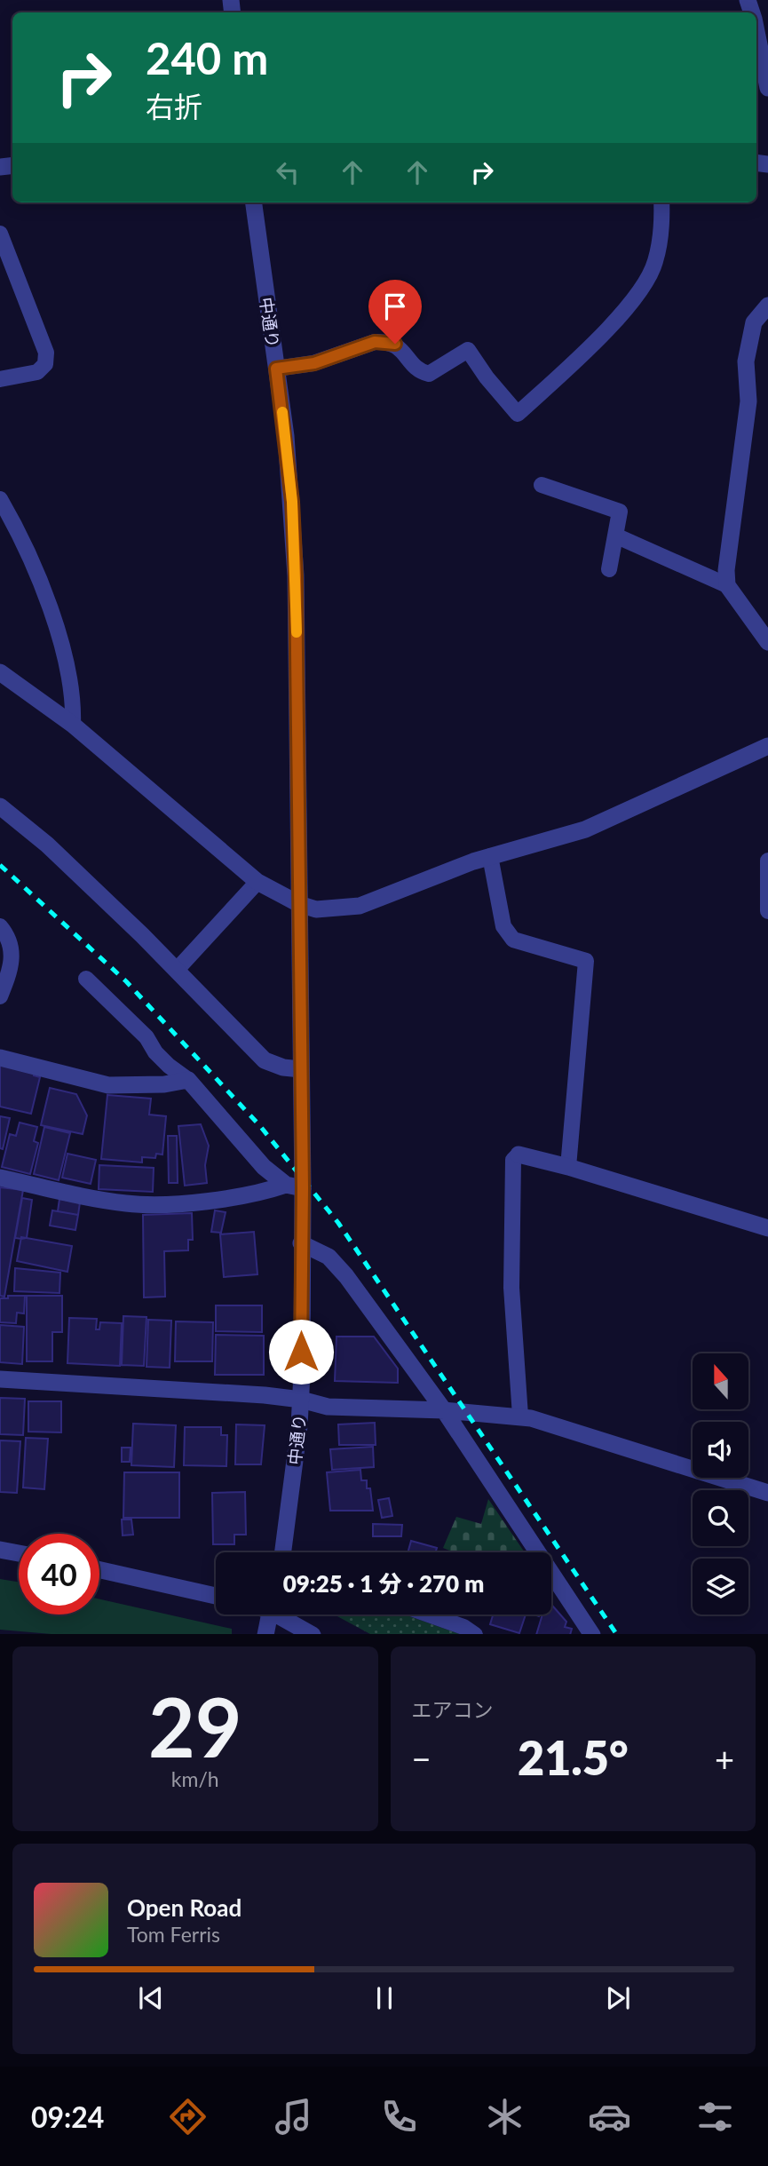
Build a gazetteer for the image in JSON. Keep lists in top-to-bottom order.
{
  "streets": {
    "street": ["中通り"]
  },
  "north": "top",
  "page": {
    "turn": ["240 m", "右折"],
    "limit": "40",
    "trip": "09:25 · 1 分 · 270 m",
    "tile": [
      ["29", "km/h"],
      "エアコン"
    ],
    "heat": ["−", "21.5°", "+"],
    "song": ["Open Road", "Tom Ferris"],
    "tabs": "09:24"
  }
}
